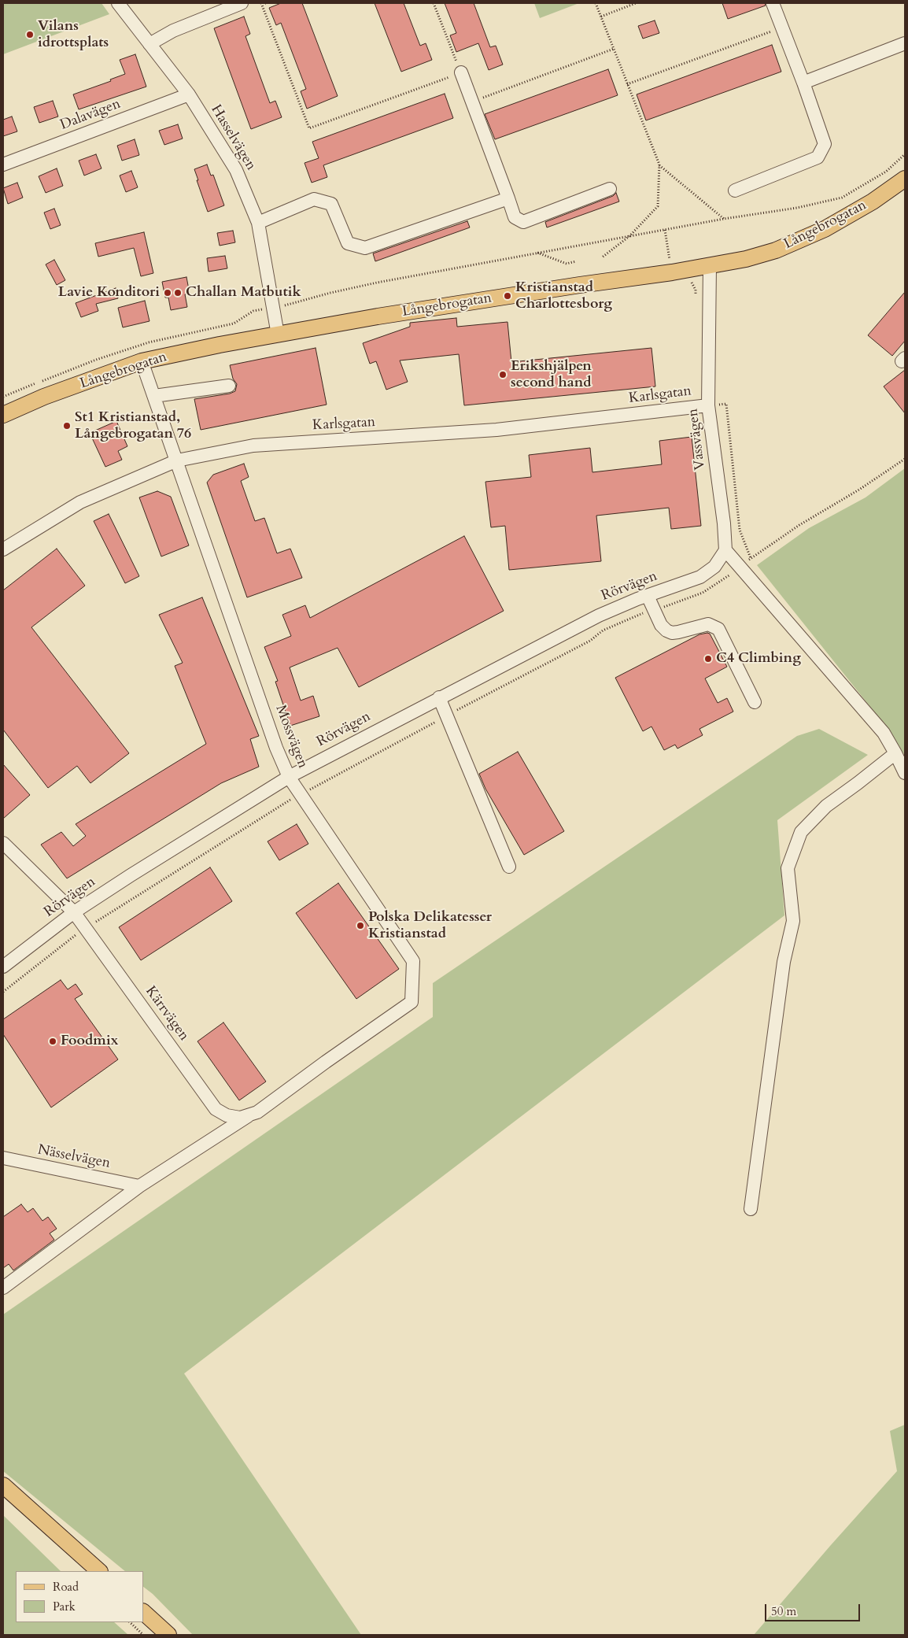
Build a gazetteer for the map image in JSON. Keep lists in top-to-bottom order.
{
  "streets": {
    "main road": ["Långebrogatan"],
    "street": [
      "Dalavägen",
      "Hasselvägen",
      "Karlsgatan",
      "Vassvägen",
      "Rörvägen",
      "Mossvägen",
      "Kärrvägen",
      "Nässelvägen"
    ]
  },
  "crossings": [
    ["Dalavägen", "Hasselvägen"],
    ["Hasselvägen", "Långebrogatan"],
    ["Långebrogatan", "Vassvägen"],
    ["Långebrogatan", "Mossvägen"],
    ["Karlsgatan", "Vassvägen"],
    ["Karlsgatan", "Mossvägen"],
    ["Vassvägen", "Rörvägen"],
    ["Rörvägen", "Mossvägen"],
    ["Rörvägen", "Kärrvägen"],
    ["Mossvägen", "Kärrvägen"]
  ],
  "places": [
    "Vilans idrottsplats",
    "Lavie Konditori",
    "Challan Matbutik",
    "Kristianstad Charlottesborg",
    "Erikshjälpen second hand",
    "St1 Kristianstad, Långebrogatan 76",
    "C4 Climbing",
    "Polska Delikatesser Kristianstad",
    "Foodmix"
  ],
  "legend": ["Road", "Park"],
  "scale_bar": "50 m"
}
